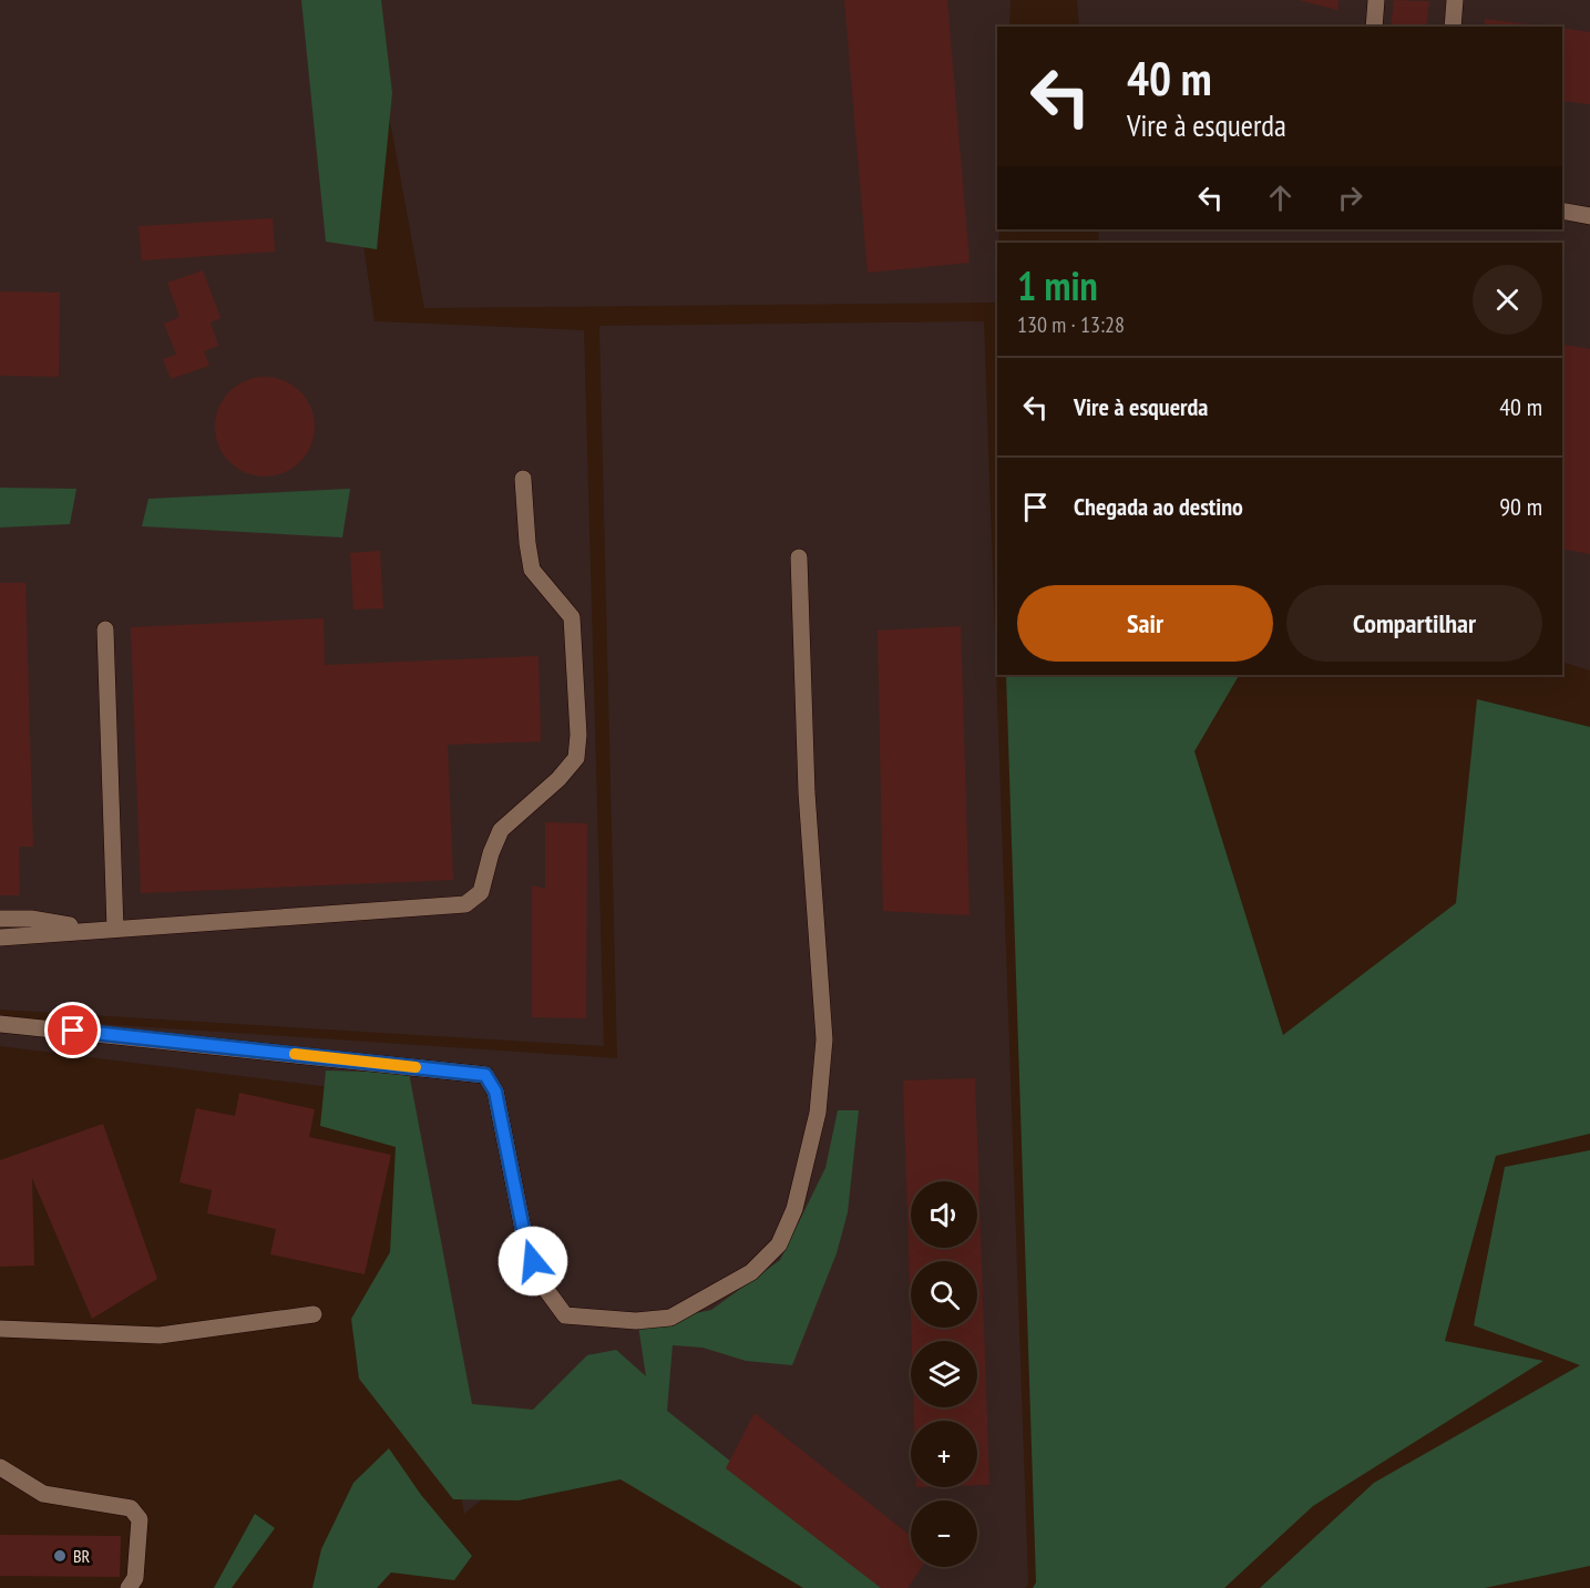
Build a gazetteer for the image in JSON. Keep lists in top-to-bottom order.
{
  "places": ["BR"],
  "page": {
    "turn": ["40 m", "Vire à esquerda"],
    "heading": ["1 min", "130 m · 13:28"],
    "list": [
      {
        "name": "Vire à esquerda",
        "value": "40 m"
      },
      {
        "name": "Chegada ao destino",
        "value": "90 m"
      }
    ],
    "buttons": ["Sair", "Compartilhar"],
    "map_buttons": ["+", "−"]
  }
}
